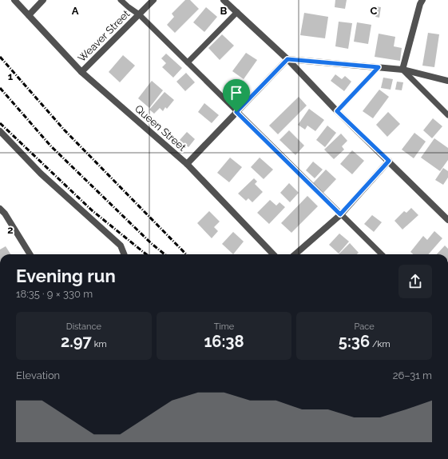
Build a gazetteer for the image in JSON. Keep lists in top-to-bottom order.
{
  "streets": {
    "street": ["Weaver Street", "Queen Street"]
  },
  "crossings": [
    ["Weaver Street", "Queen Street"]
  ],
  "page": {
    "heading": ["Evening run", "18:35 · 9 × 330 m"],
    "stats": [
      ["Distance", "2.97 km"],
      ["Time", "16:38"],
      ["Pace", "5:36 /km"]
    ],
    "chart": ["Elevation", "26–31 m"]
  },
  "grid": {
    "columns": ["A", "B", "C"],
    "rows": ["1", "2"]
  }
}
